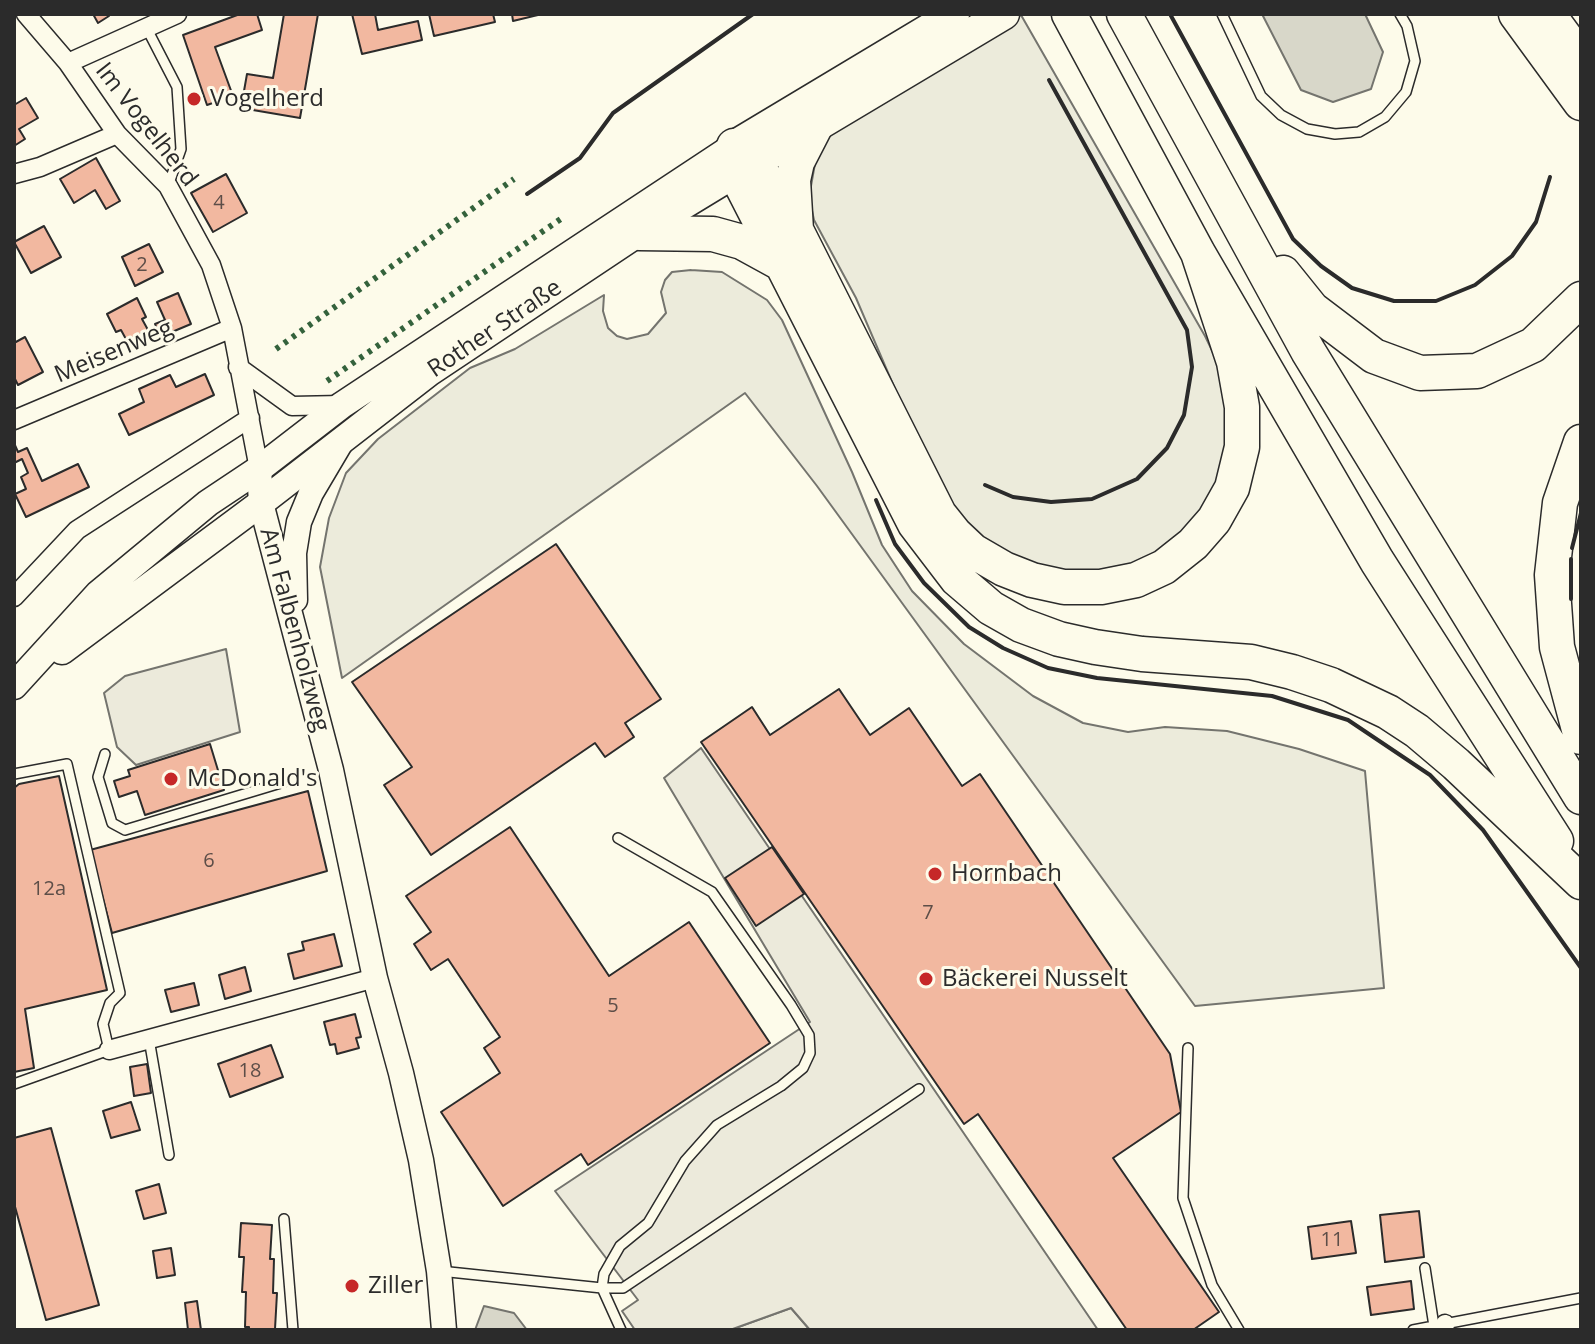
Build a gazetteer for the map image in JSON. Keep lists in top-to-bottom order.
{
  "streets": {
    "main road": ["Rother Straße"],
    "street": ["Im Vogelherd", "Meisenweg", "Am Falbenholzweg"]
  },
  "crossings": [
    ["Im Vogelherd", "Rother Straße"],
    ["Im Vogelherd", "Meisenweg"],
    ["Im Vogelherd", "Am Falbenholzweg"],
    ["Rother Straße", "Am Falbenholzweg"]
  ],
  "places": [
    "Vogelherd",
    "McDonald's",
    "Hornbach",
    "Bäckerei Nusselt",
    "Ziller"
  ],
  "house_numbers": [
    "4",
    "2",
    "6",
    "12a",
    "7",
    "5",
    "18",
    "11"
  ]
}
